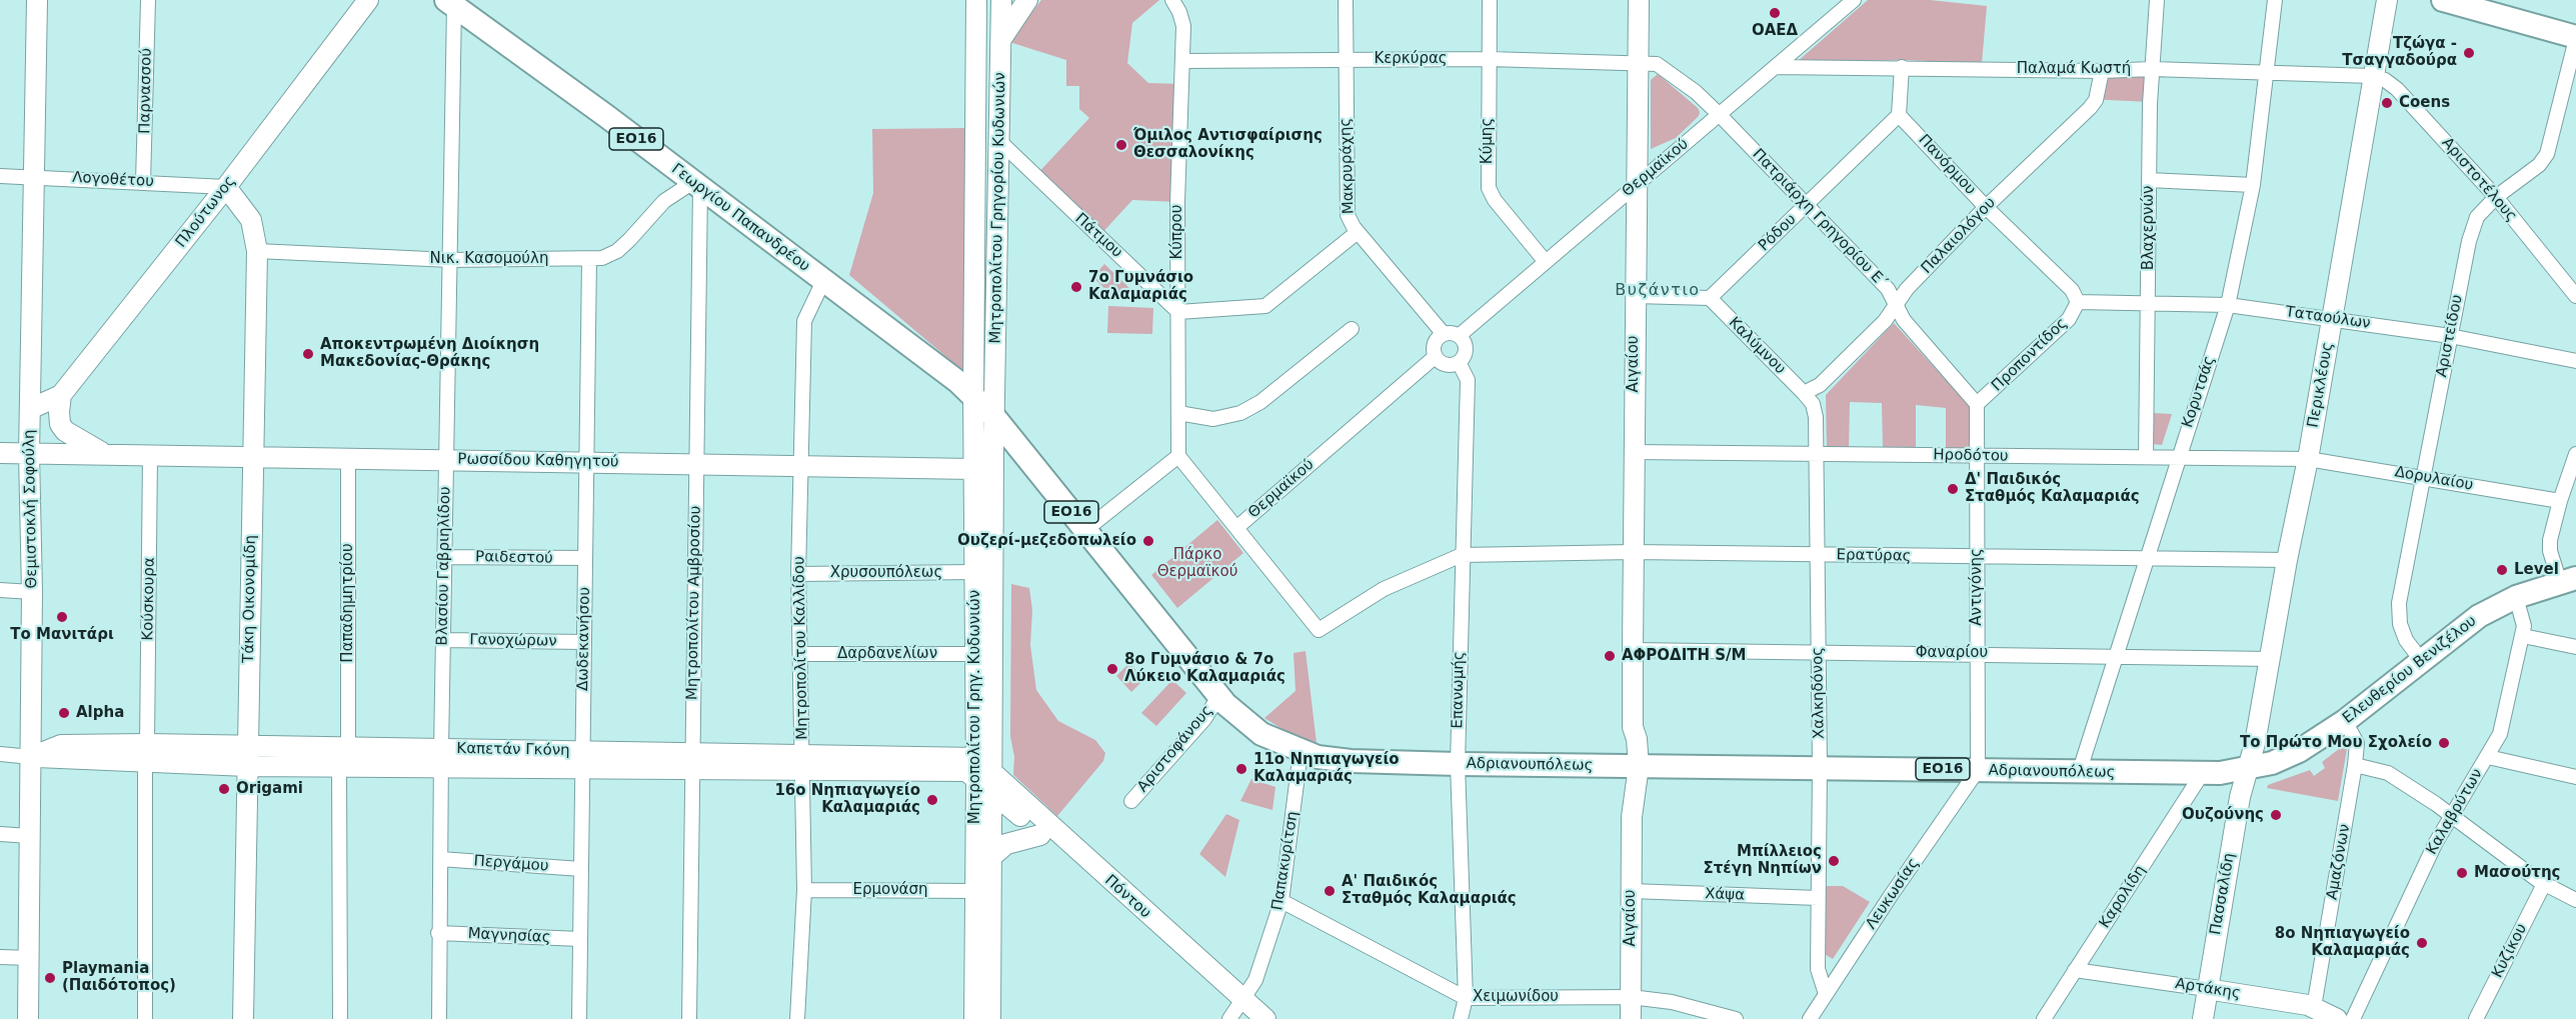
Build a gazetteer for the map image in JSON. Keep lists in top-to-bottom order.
{
  "streets": {
    "main road": [
      "ΕΟ16",
      "Μητροπολίτου Γρηγορίου Κυδωνιών",
      "Πλούτωνος",
      "Γεωργίου Παπανδρέου",
      "Αιγαίου",
      "Περικλέους",
      "Ρωσσίδου Καθηγητού",
      "Θεμιστοκλή Σοφούλη",
      "Τάκη Οικονομίδη",
      "Ελευθερίου Βενιζέλου",
      "Μητροπολίτου Γρηγ. Κυδωνιών",
      "Καπετάν Γκόνη",
      "Αδριανουπόλεως",
      "Πασσαλίδη",
      "Πόντου",
      "Αρτάκης"
    ],
    "street": [
      "Κερκύρας",
      "Παλαμά Κωστή",
      "Παρνασσού",
      "Κύμης",
      "Πανόρμου",
      "Μακρυράχης",
      "Θερμαϊκού",
      "Λογοθέτου",
      "Αριστοτέλους",
      "Πατριάρχη Γρηγορίου Ε΄",
      "Βλαχερνών",
      "Κύπρου",
      "Ρόδου",
      "Πάτμου",
      "Παλαιολόγου",
      "Νικ. Κασομούλη",
      "Ταταούλων",
      "Αριστείδου",
      "Καλύμνου",
      "Προποντίδος",
      "Κορυτσάς",
      "Ηροδότου",
      "Δορυλαίου",
      "Ερατύρας",
      "Ραιδεστού",
      "Βλασίου Γαβριηλίδου",
      "Χρυσουπόλεως",
      "Αντιγόνης",
      "Κούσκουρα",
      "Παπαδημητρίου",
      "Μητροπολίτου Αμβροσίου",
      "Δωδεκανήσου",
      "Γανοχώρων",
      "Μητροπολίτου Καλλίδου",
      "Φαναρίου",
      "Δαρδανελίων",
      "Επανωμής",
      "Χαλκηδόνος",
      "Αριστοφάνους",
      "Καλαβρύτων",
      "Παπακυρίτση",
      "Αμαζόνων",
      "Περγάμου",
      "Ερμονάση",
      "Λευκωσίας",
      "Χάψα",
      "Καρολίδη",
      "Μαγνησίας",
      "Κυζίκου",
      "Χειμωνίδου"
    ]
  },
  "crossings": [
    ["Κερκύρας", "Κύμης"],
    ["Κερκύρας", "Μακρυράχης"],
    ["Κερκύρας", "Πατριάρχη Γρηγορίου Ε΄"],
    ["Κερκύρας", "Κύπρου"],
    ["Κερκύρας", "Αιγαίου"],
    ["Παλαμά Κωστή", "Θερμαϊκού"],
    ["Παλαμά Κωστή", "Αριστοτέλους"],
    ["Παλαμά Κωστή", "Βλαχερνών"],
    ["Παλαμά Κωστή", "Παλαιολόγου"],
    ["Παλαμά Κωστή", "Περικλέους"],
    ["Παλαμά Κωστή", "Κορυτσάς"],
    ["Παρνασσού", "Λογοθέτου"],
    ["Κύμης", "Θερμαϊκού"],
    ["Πανόρμου", "Ρόδου"],
    ["Πανόρμου", "Παλαιολόγου"],
    ["Πανόρμου", "Ταταούλων"],
    ["Πανόρμου", "Προποντίδος"],
    ["Μακρυράχης", "Θερμαϊκού"],
    ["Μακρυράχης", "Επανωμής"],
    ["Θερμαϊκού", "Πατριάρχη Γρηγορίου Ε΄"],
    ["Θερμαϊκού", "Αιγαίου"],
    ["Θερμαϊκού", "Επανωμής"],
    ["Λογοθέτου", "Πλούτωνος"],
    ["Λογοθέτου", "Θεμιστοκλή Σοφούλη"],
    ["Λογοθέτου", "Τάκη Οικονομίδη"],
    ["Αριστοτέλους", "Αριστείδου"],
    ["Αριστοτέλους", "Περικλέους"],
    ["Μητροπολίτου Γρηγορίου Κυδωνιών", "Γεωργίου Παπανδρέου"],
    ["Μητροπολίτου Γρηγορίου Κυδωνιών", "Πάτμου"],
    ["Μητροπολίτου Γρηγορίου Κυδωνιών", "Μητροπολίτου Γρηγ. Κυδωνιών"],
    ["Μητροπολίτου Γρηγορίου Κυδωνιών", "Αδριανουπόλεως"],
    ["Πλούτωνος", "Θεμιστοκλή Σοφούλη"],
    ["Πλούτωνος", "Τάκη Οικονομίδη"],
    ["Γεωργίου Παπανδρέου", "Νικ. Κασομούλη"],
    ["Γεωργίου Παπανδρέου", "Βλασίου Γαβριηλίδου"],
    ["Γεωργίου Παπανδρέου", "Μητροπολίτου Αμβροσίου"],
    ["Γεωργίου Παπανδρέου", "Μητροπολίτου Καλλίδου"],
    ["Γεωργίου Παπανδρέου", "Μητροπολίτου Γρηγ. Κυδωνιών"],
    ["Γεωργίου Παπανδρέου", "Αδριανουπόλεως"],
    ["Πατριάρχη Γρηγορίου Ε΄", "Ρόδου"],
    ["Πατριάρχη Γρηγορίου Ε΄", "Παλαιολόγου"],
    ["Πατριάρχη Γρηγορίου Ε΄", "Προποντίδος"],
    ["Πατριάρχη Γρηγορίου Ε΄", "Αιγαίου"],
    ["Πατριάρχη Γρηγορίου Ε΄", "Αντιγόνης"],
    ["Βλαχερνών", "Ταταούλων"],
    ["Βλαχερνών", "Ηροδότου"],
    ["Κύπρου", "Πάτμου"],
    ["Ρόδου", "Καλύμνου"],
    ["Παλαιολόγου", "Καλύμνου"],
    ["Παλαιολόγου", "Χαλκηδόνος"],
    ["Νικ. Κασομούλη", "Βλασίου Γαβριηλίδου"],
    ["Νικ. Κασομούλη", "Τάκη Οικονομίδη"],
    ["Νικ. Κασομούλη", "Μητροπολίτου Αμβροσίου"],
    ["Νικ. Κασομούλη", "Δωδεκανήσου"],
    ["Ταταούλων", "Αριστείδου"],
    ["Ταταούλων", "Προποντίδος"],
    ["Ταταούλων", "Περικλέους"],
    ["Ταταούλων", "Κορυτσάς"],
    ["Αριστείδου", "Δορυλαίου"],
    ["Αριστείδου", "Ελευθερίου Βενιζέλου"],
    ["Καλύμνου", "Χαλκηδόνος"],
    ["Προποντίδος", "Αντιγόνης"],
    ["Αιγαίου", "Ηροδότου"],
    ["Αιγαίου", "Ερατύρας"],
    ["Αιγαίου", "Φαναρίου"],
    ["Αιγαίου", "Αδριανουπόλεως"],
    ["Αιγαίου", "Χάψα"],
    ["Αιγαίου", "Χειμωνίδου"],
    ["Περικλέους", "Ηροδότου"],
    ["Περικλέους", "Δορυλαίου"],
    ["Περικλέους", "Ερατύρας"],
    ["Περικλέους", "Φαναρίου"],
    ["Περικλέους", "Ελευθερίου Βενιζέλου"],
    ["Περικλέους", "Αδριανουπόλεως"],
    ["Περικλέους", "Πασσαλίδη"],
    ["Κορυτσάς", "Ηροδότου"],
    ["Κορυτσάς", "Ερατύρας"],
    ["Κορυτσάς", "Φαναρίου"],
    ["Κορυτσάς", "Αδριανουπόλεως"],
    ["Ηροδότου", "Δορυλαίου"],
    ["Ηροδότου", "Αντιγόνης"],
    ["Ηροδότου", "Χαλκηδόνος"],
    ["Ρωσσίδου Καθηγητού", "Θεμιστοκλή Σοφούλη"],
    ["Ρωσσίδου Καθηγητού", "Βλασίου Γαβριηλίδου"],
    ["Ρωσσίδου Καθηγητού", "Κούσκουρα"],
    ["Ρωσσίδου Καθηγητού", "Τάκη Οικονομίδη"],
    ["Ρωσσίδου Καθηγητού", "Παπαδημητρίου"],
    ["Ρωσσίδου Καθηγητού", "Μητροπολίτου Αμβροσίου"],
    ["Ρωσσίδου Καθηγητού", "Δωδεκανήσου"],
    ["Ρωσσίδου Καθηγητού", "Μητροπολίτου Καλλίδου"],
    ["Ρωσσίδου Καθηγητού", "Μητροπολίτου Γρηγ. Κυδωνιών"],
    ["Θεμιστοκλή Σοφούλη", "Καπετάν Γκόνη"],
    ["Ερατύρας", "Αντιγόνης"],
    ["Ερατύρας", "Επανωμής"],
    ["Ερατύρας", "Χαλκηδόνος"],
    ["Ραιδεστού", "Βλασίου Γαβριηλίδου"],
    ["Ραιδεστού", "Δωδεκανήσου"],
    ["Βλασίου Γαβριηλίδου", "Γανοχώρων"],
    ["Βλασίου Γαβριηλίδου", "Καπετάν Γκόνη"],
    ["Βλασίου Γαβριηλίδου", "Περγάμου"],
    ["Βλασίου Γαβριηλίδου", "Μαγνησίας"],
    ["Χρυσουπόλεως", "Μητροπολίτου Καλλίδου"],
    ["Χρυσουπόλεως", "Μητροπολίτου Γρηγ. Κυδωνιών"],
    ["Αντιγόνης", "Φαναρίου"],
    ["Αντιγόνης", "Αδριανουπόλεως"],
    ["Αντιγόνης", "Λευκωσίας"],
    ["Κούσκουρα", "Καπετάν Γκόνη"],
    ["Τάκη Οικονομίδη", "Καπετάν Γκόνη"],
    ["Παπαδημητρίου", "Καπετάν Γκόνη"],
    ["Μητροπολίτου Αμβροσίου", "Καπετάν Γκόνη"],
    ["Δωδεκανήσου", "Γανοχώρων"],
    ["Δωδεκανήσου", "Καπετάν Γκόνη"],
    ["Δωδεκανήσου", "Περγάμου"],
    ["Δωδεκανήσου", "Μαγνησίας"],
    ["Μητροπολίτου Καλλίδου", "Δαρδανελίων"],
    ["Μητροπολίτου Καλλίδου", "Καπετάν Γκόνη"],
    ["Μητροπολίτου Καλλίδου", "Ερμονάση"],
    ["Φαναρίου", "Χαλκηδόνος"],
    ["Δαρδανελίων", "Μητροπολίτου Γρηγ. Κυδωνιών"],
    ["Ελευθερίου Βενιζέλου", "Αδριανουπόλεως"],
    ["Ελευθερίου Βενιζέλου", "Καλαβρύτων"],
    ["Ελευθερίου Βενιζέλου", "Αμαζόνων"],
    ["Ελευθερίου Βενιζέλου", "Πασσαλίδη"],
    ["Επανωμής", "Αδριανουπόλεως"],
    ["Επανωμής", "Χειμωνίδου"],
    ["Χαλκηδόνος", "Αδριανουπόλεως"],
    ["Χαλκηδόνος", "Λευκωσίας"],
    ["Χαλκηδόνος", "Χάψα"],
    ["Μητροπολίτου Γρηγ. Κυδωνιών", "Καπετάν Γκόνη"],
    ["Μητροπολίτου Γρηγ. Κυδωνιών", "Αδριανουπόλεως"],
    ["Μητροπολίτου Γρηγ. Κυδωνιών", "Ερμονάση"],
    ["Μητροπολίτου Γρηγ. Κυδωνιών", "Πόντου"],
    ["Αριστοφάνους", "Αδριανουπόλεως"],
    ["Καπετάν Γκόνη", "Πόντου"],
    ["Αδριανουπόλεως", "Παπακυρίτση"],
    ["Αδριανουπόλεως", "Λευκωσίας"],
    ["Αδριανουπόλεως", "Πασσαλίδη"],
    ["Αδριανουπόλεως", "Καρολίδη"],
    ["Παπακυρίτση", "Πόντου"],
    ["Παπακυρίτση", "Χειμωνίδου"],
    ["Αμαζόνων", "Αρτάκης"],
    ["Πασσαλίδη", "Αρτάκης"],
    ["Καρολίδη", "Αρτάκης"]
  ],
  "districts": ["Βυζάντιο"],
  "parks": ["Πάρκο Θερμαϊκού"],
  "places": [
    "ΟΑΕΔ",
    "Τζώγα - Τσαγγαδούρα",
    "Coens",
    "Όμιλος Αντισφαίρισης Θεσσαλονίκης",
    "7ο Γυμνάσιο Καλαμαριάς",
    "Αποκεντρωμένη Διοίκηση Μακεδονίας-Θράκης",
    "Δ' Παιδικός Σταθμός Καλαμαριάς",
    "Ουζερί-μεζεδοπωλείο",
    "Level",
    "Το Μανιτάρι",
    "ΑΦΡΟΔΙΤΗ S/M",
    "8ο Γυμνάσιο & 7ο Λύκειο Καλαμαριάς",
    "Alpha",
    "Το Πρώτο Μου Σχολείο",
    "11ο Νηπιαγωγείο Καλαμαριάς",
    "Origami",
    "16ο Νηπιαγωγείο Καλαμαριάς",
    "Ουζούνης",
    "Μπίλλειος Στέγη Νηπίων",
    "Μασούτης",
    "Α' Παιδικός Σταθμός Καλαμαριάς",
    "8ο Νηπιαγωγείο Καλαμαριάς",
    "Playmania (Παιδότοπος)"
  ]
}
